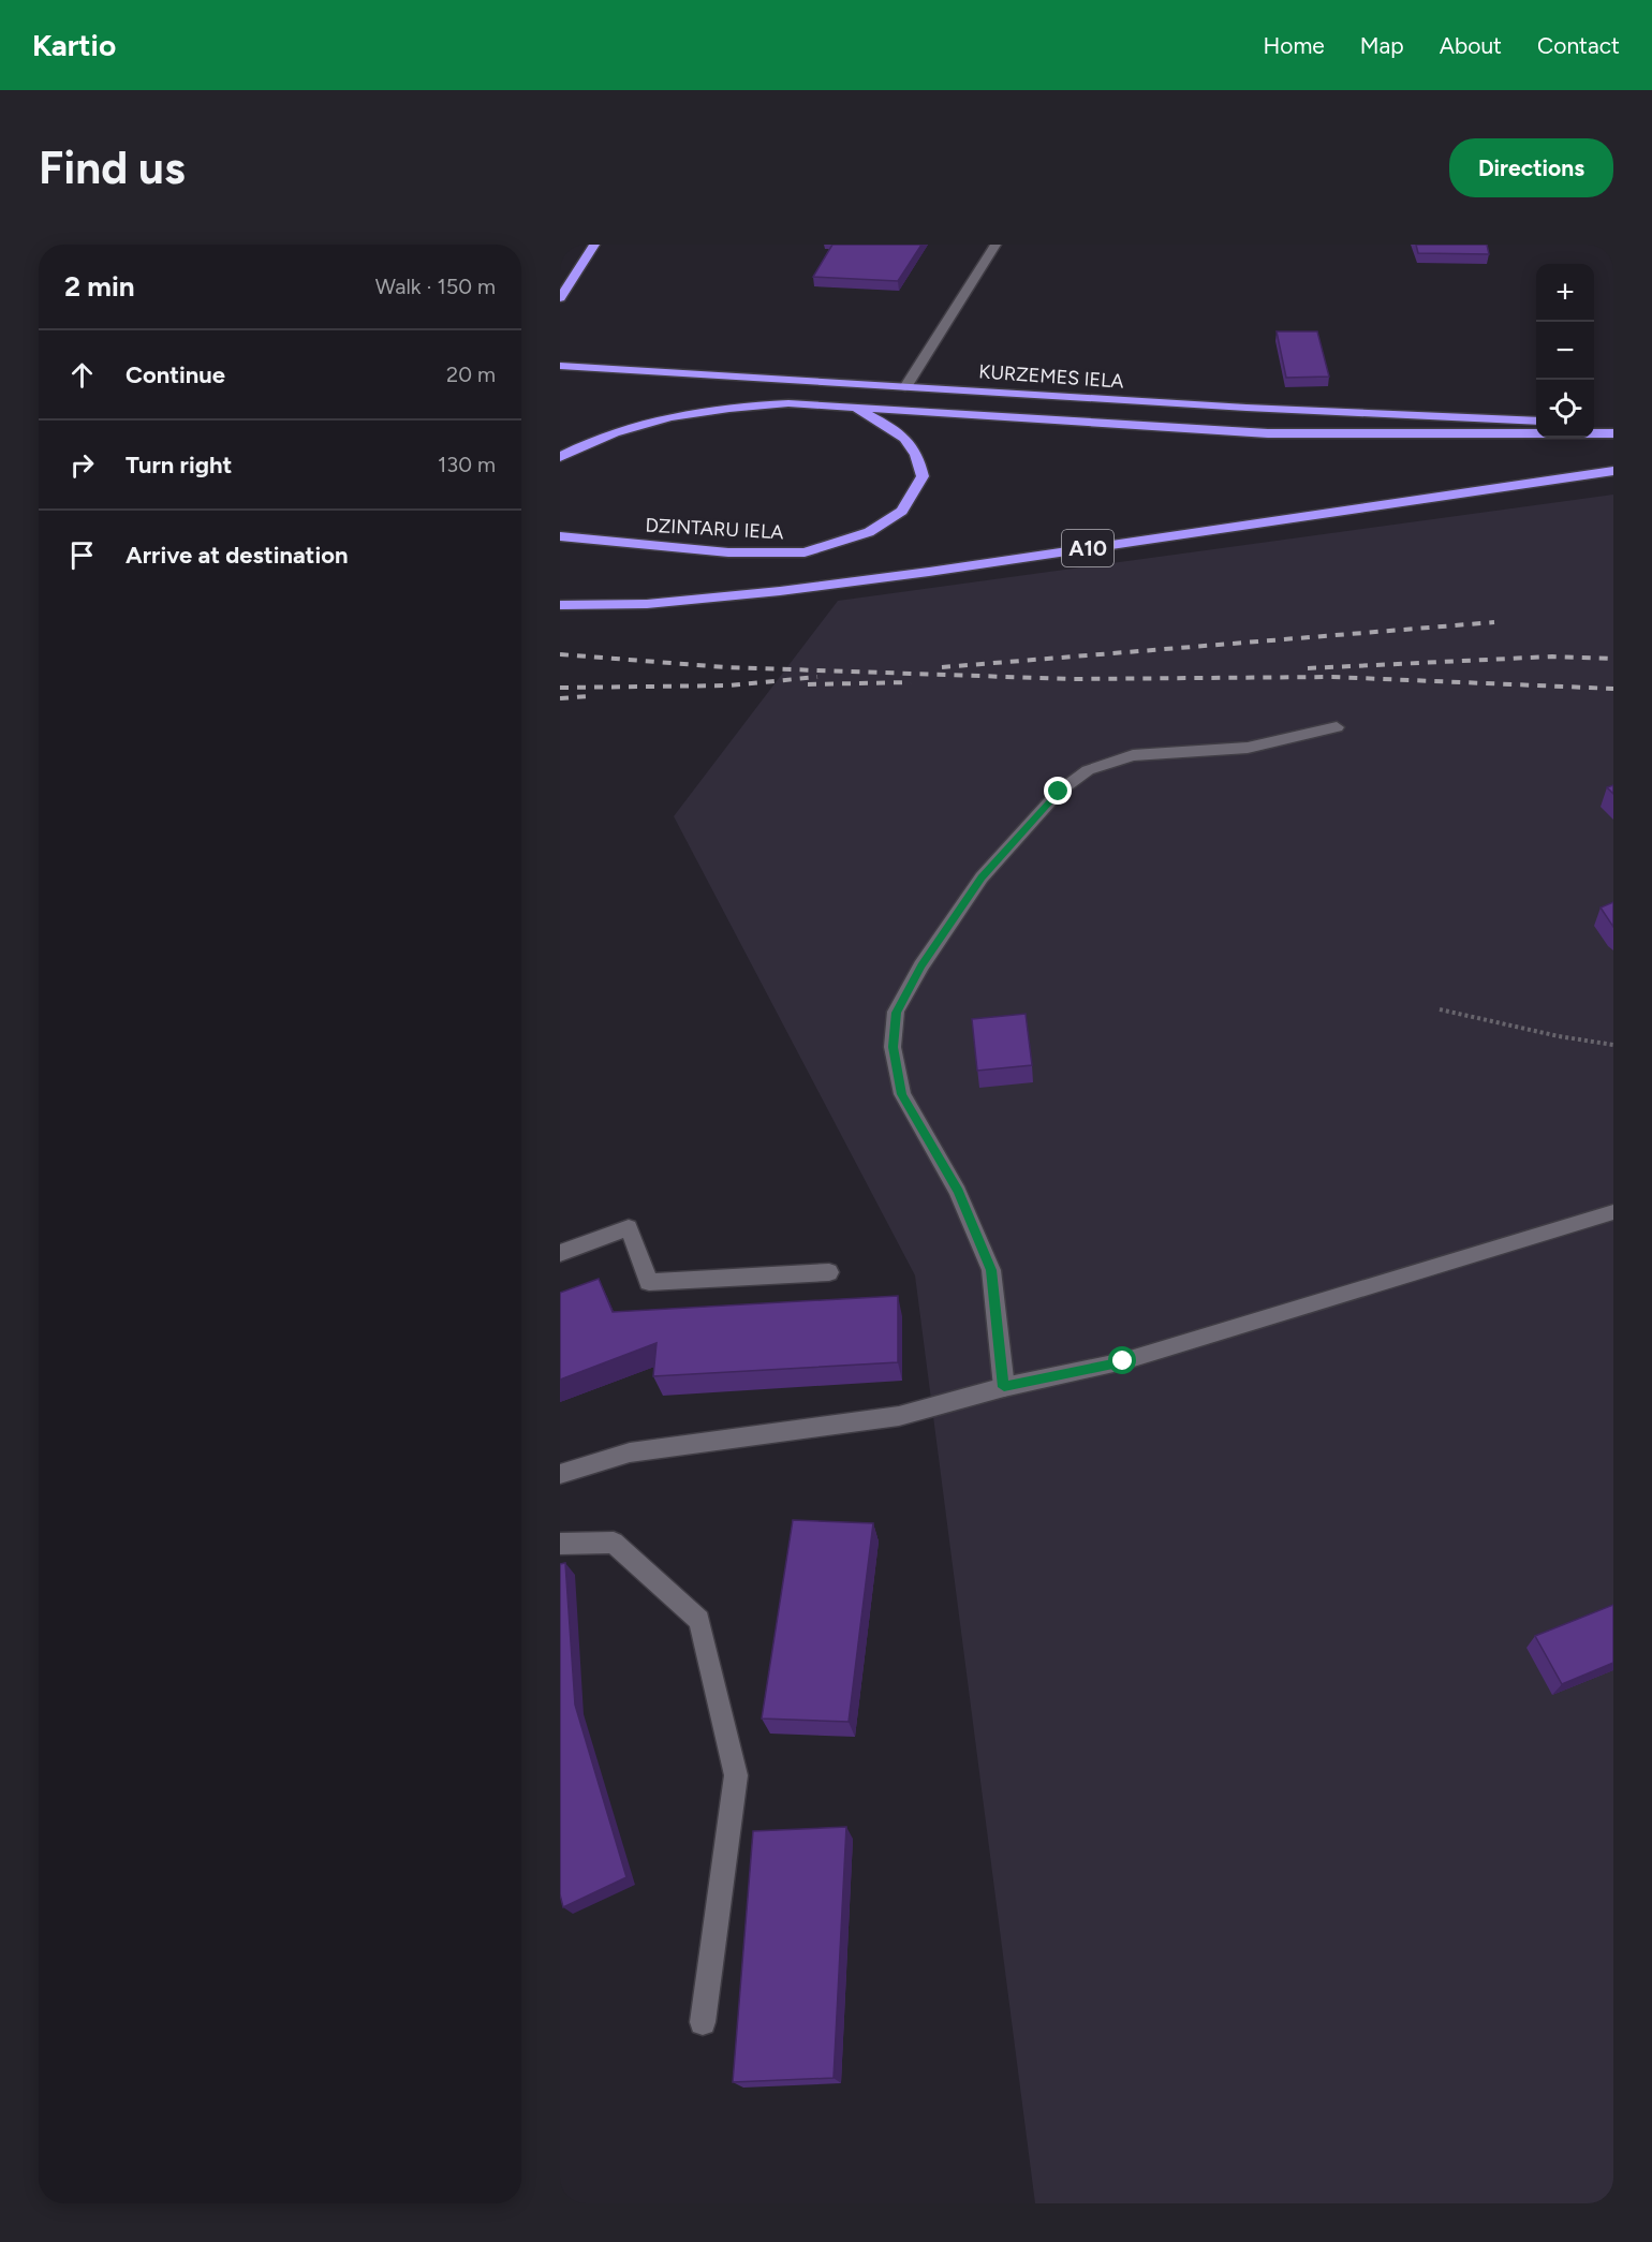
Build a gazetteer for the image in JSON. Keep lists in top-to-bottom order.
{
  "streets": {
    "highway": ["KURZEMES IELA", "DZINTARU IELA", "A10"]
  },
  "page": {
    "header": "Kartio",
    "nav": [
      "Home",
      "Map",
      "About",
      "Contact"
    ],
    "buttons": "Directions",
    "title": "Find us",
    "heading": ["2 min", "Walk · 150 m"],
    "map_buttons": ["+", "−"],
    "list": [
      ["Continue", "20 m"],
      ["Turn right", "130 m"],
      "Arrive at destination"
    ]
  }
}
